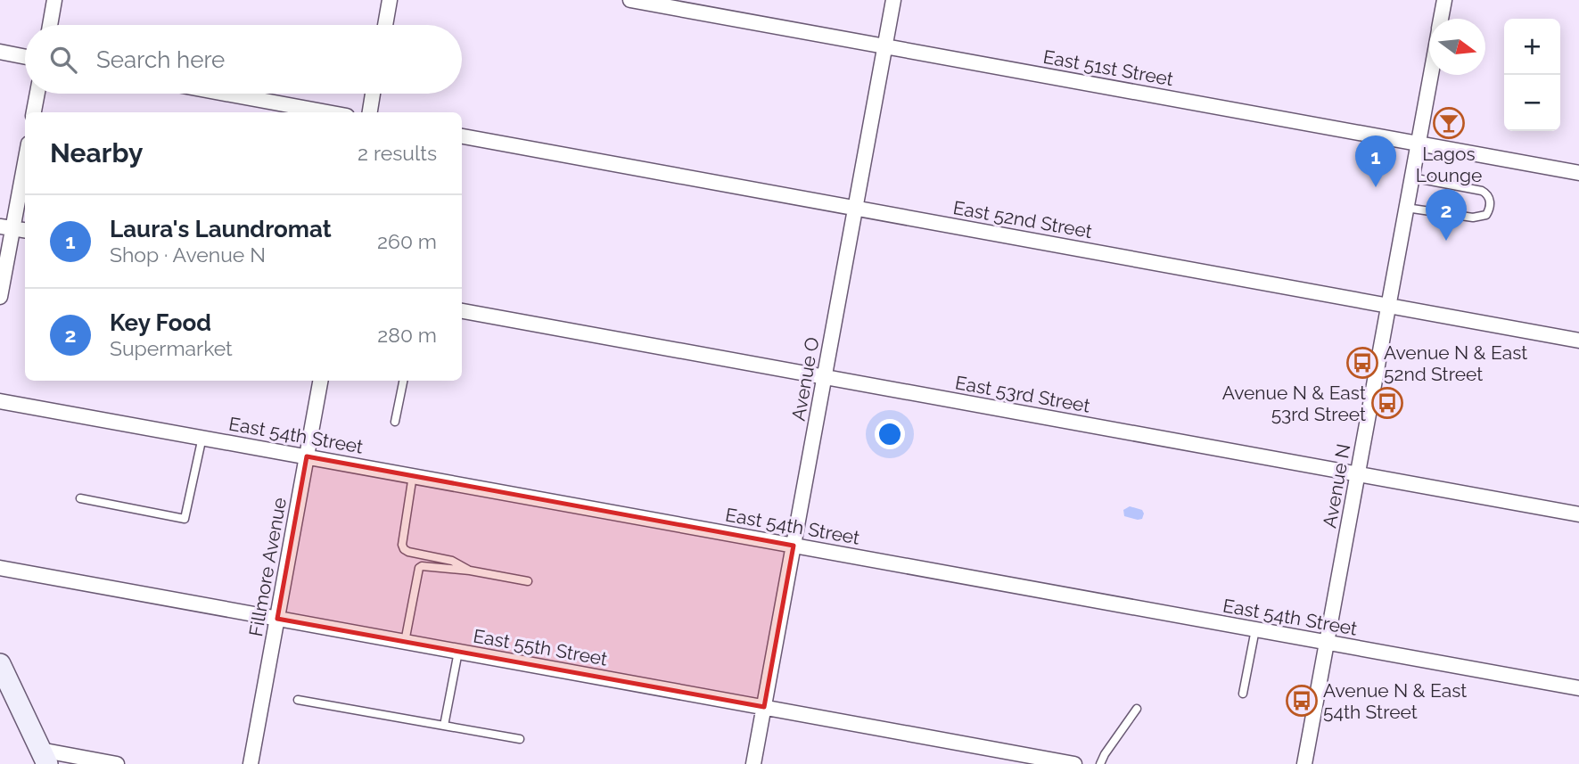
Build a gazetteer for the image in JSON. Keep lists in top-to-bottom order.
{
  "streets": {
    "street": [
      "East 51st Street",
      "East 52nd Street",
      "Avenue O",
      "East 53rd Street",
      "East 54th Street",
      "Avenue N",
      "Fillmore Avenue",
      "East 55th Street"
    ]
  },
  "crossings": [
    ["East 51st Street", "Avenue O"],
    ["East 51st Street", "Avenue N"],
    ["East 52nd Street", "Avenue O"],
    ["East 52nd Street", "Avenue N"],
    ["Avenue O", "East 53rd Street"],
    ["Avenue O", "East 54th Street"],
    ["Avenue O", "East 55th Street"],
    ["East 53rd Street", "Avenue N"],
    ["East 54th Street", "Avenue N"],
    ["East 54th Street", "Fillmore Avenue"],
    ["Fillmore Avenue", "East 55th Street"]
  ],
  "places": {
    "bar": ["Lagos Lounge"],
    "bus stop": ["Avenue N & East 52nd Street", "Avenue N & East 53rd Street", "Avenue N & East 54th Street"]
  },
  "north": "right",
  "page": {
    "map_buttons": ["+", "−"],
    "search": "Search here",
    "heading": ["Nearby", "2 results"],
    "pins": ["1", "2"],
    "list": [
      {
        "mark": "1",
        "name": "Laura's Laundromat",
        "note": "Shop · Avenue N",
        "value": "260 m"
      },
      {
        "mark": "2",
        "name": "Key Food",
        "note": "Supermarket",
        "value": "280 m"
      }
    ]
  }
}
